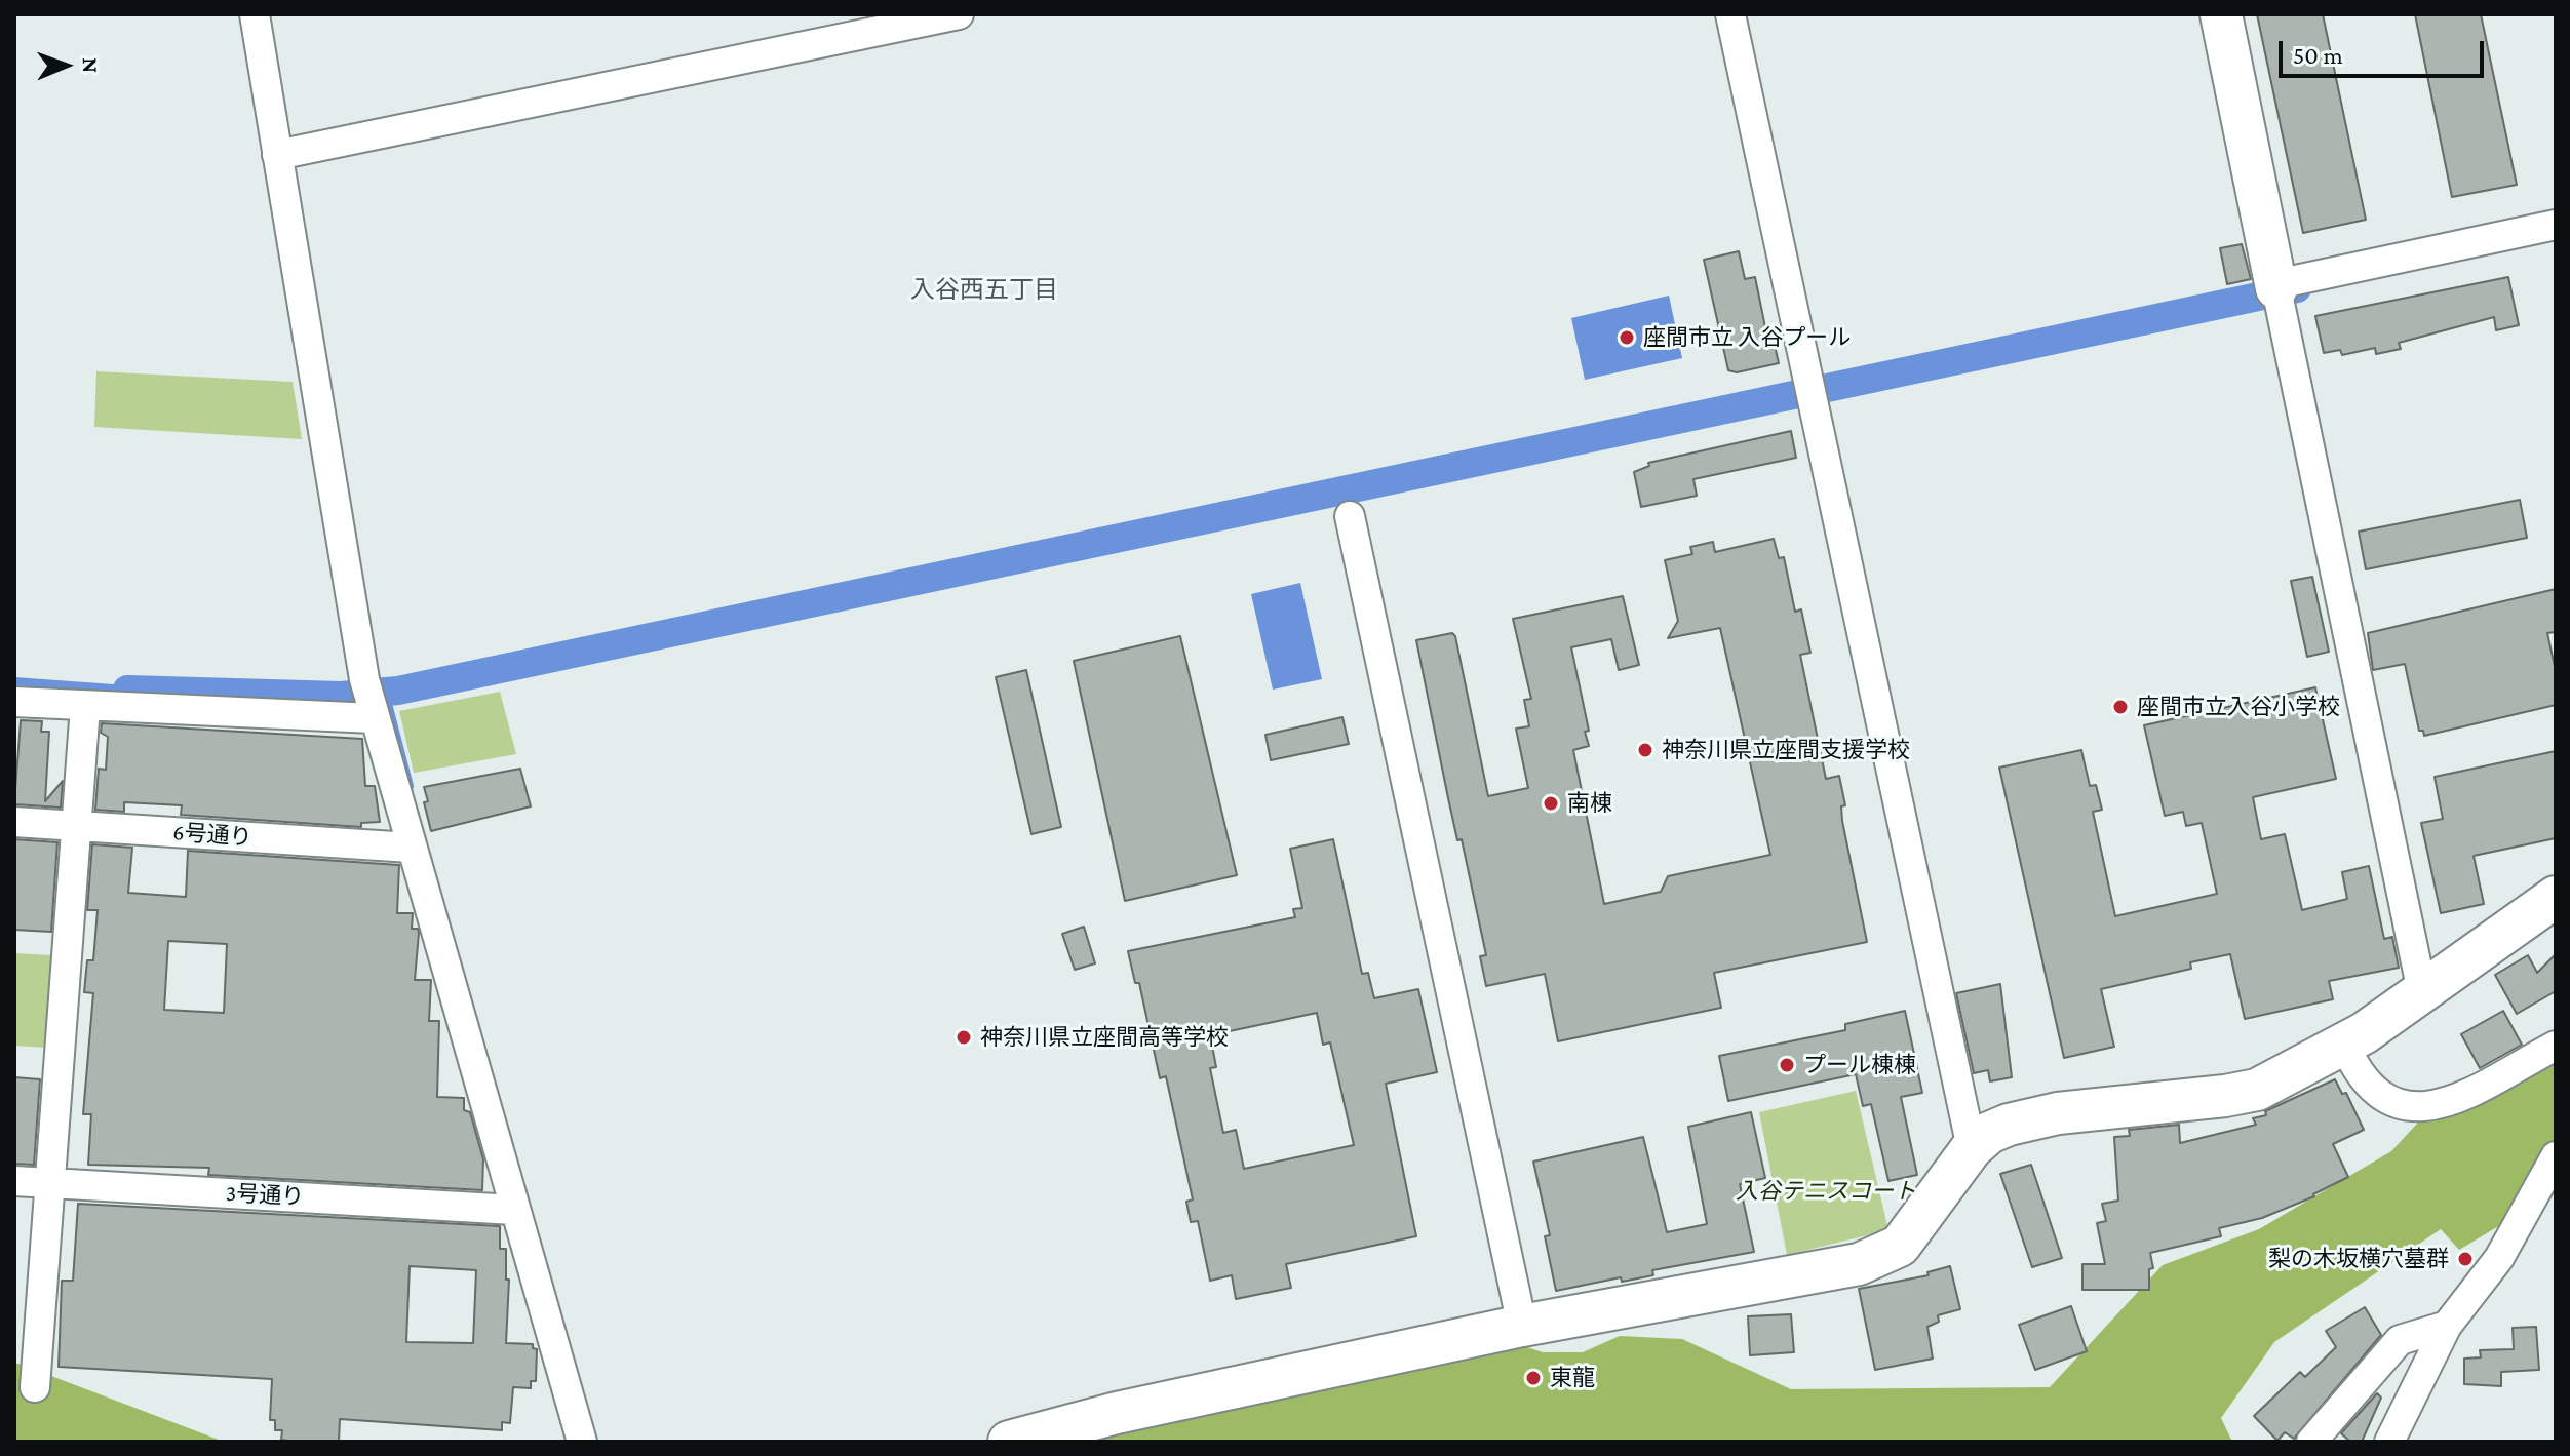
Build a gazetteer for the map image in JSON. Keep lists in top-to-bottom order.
{
  "streets": {
    "street": ["6号通り", "3号通り"]
  },
  "districts": ["入谷西五丁目"],
  "parks": ["入谷テニスコート"],
  "places": [
    "座間市立 入谷プール",
    "座間市立入谷小学校",
    "神奈川県立座間支援学校",
    "南棟",
    "神奈川県立座間高等学校",
    "プール棟棟",
    "梨の木坂横穴墓群",
    "東龍"
  ],
  "scale_bar": "50 m",
  "north": "right"
}
